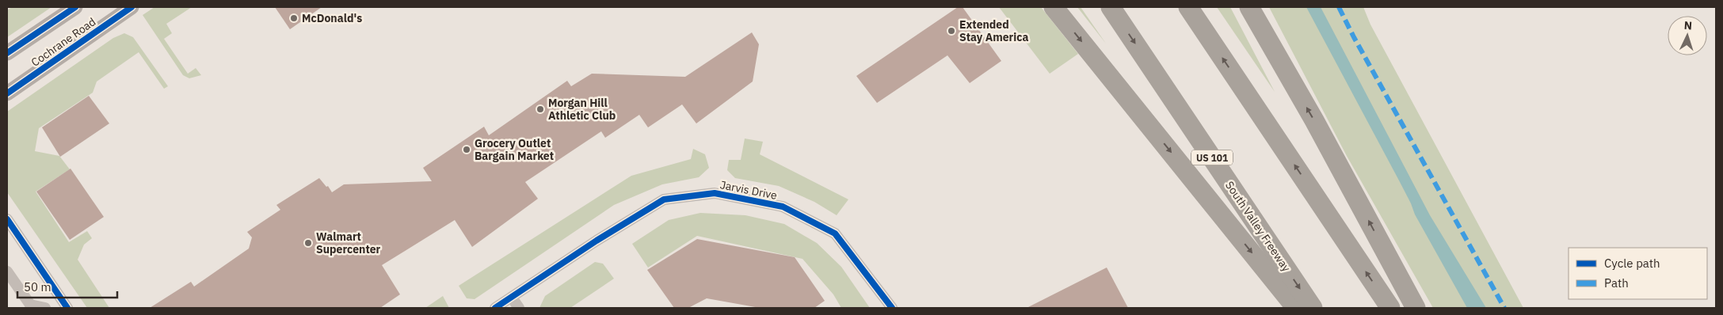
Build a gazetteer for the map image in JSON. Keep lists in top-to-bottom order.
{
  "streets": {
    "highway": ["US 101", "South Valley Freeway"],
    "main road": ["Cochrane Road"],
    "street": ["Jarvis Drive"]
  },
  "places": [
    "McDonald's",
    "Extended Stay America",
    "Morgan Hill Athletic Club",
    "Grocery Outlet Bargain Market",
    "Walmart Supercenter"
  ],
  "legend": ["Cycle path", "Path"],
  "scale_bar": "50 m",
  "north": "top"
}
